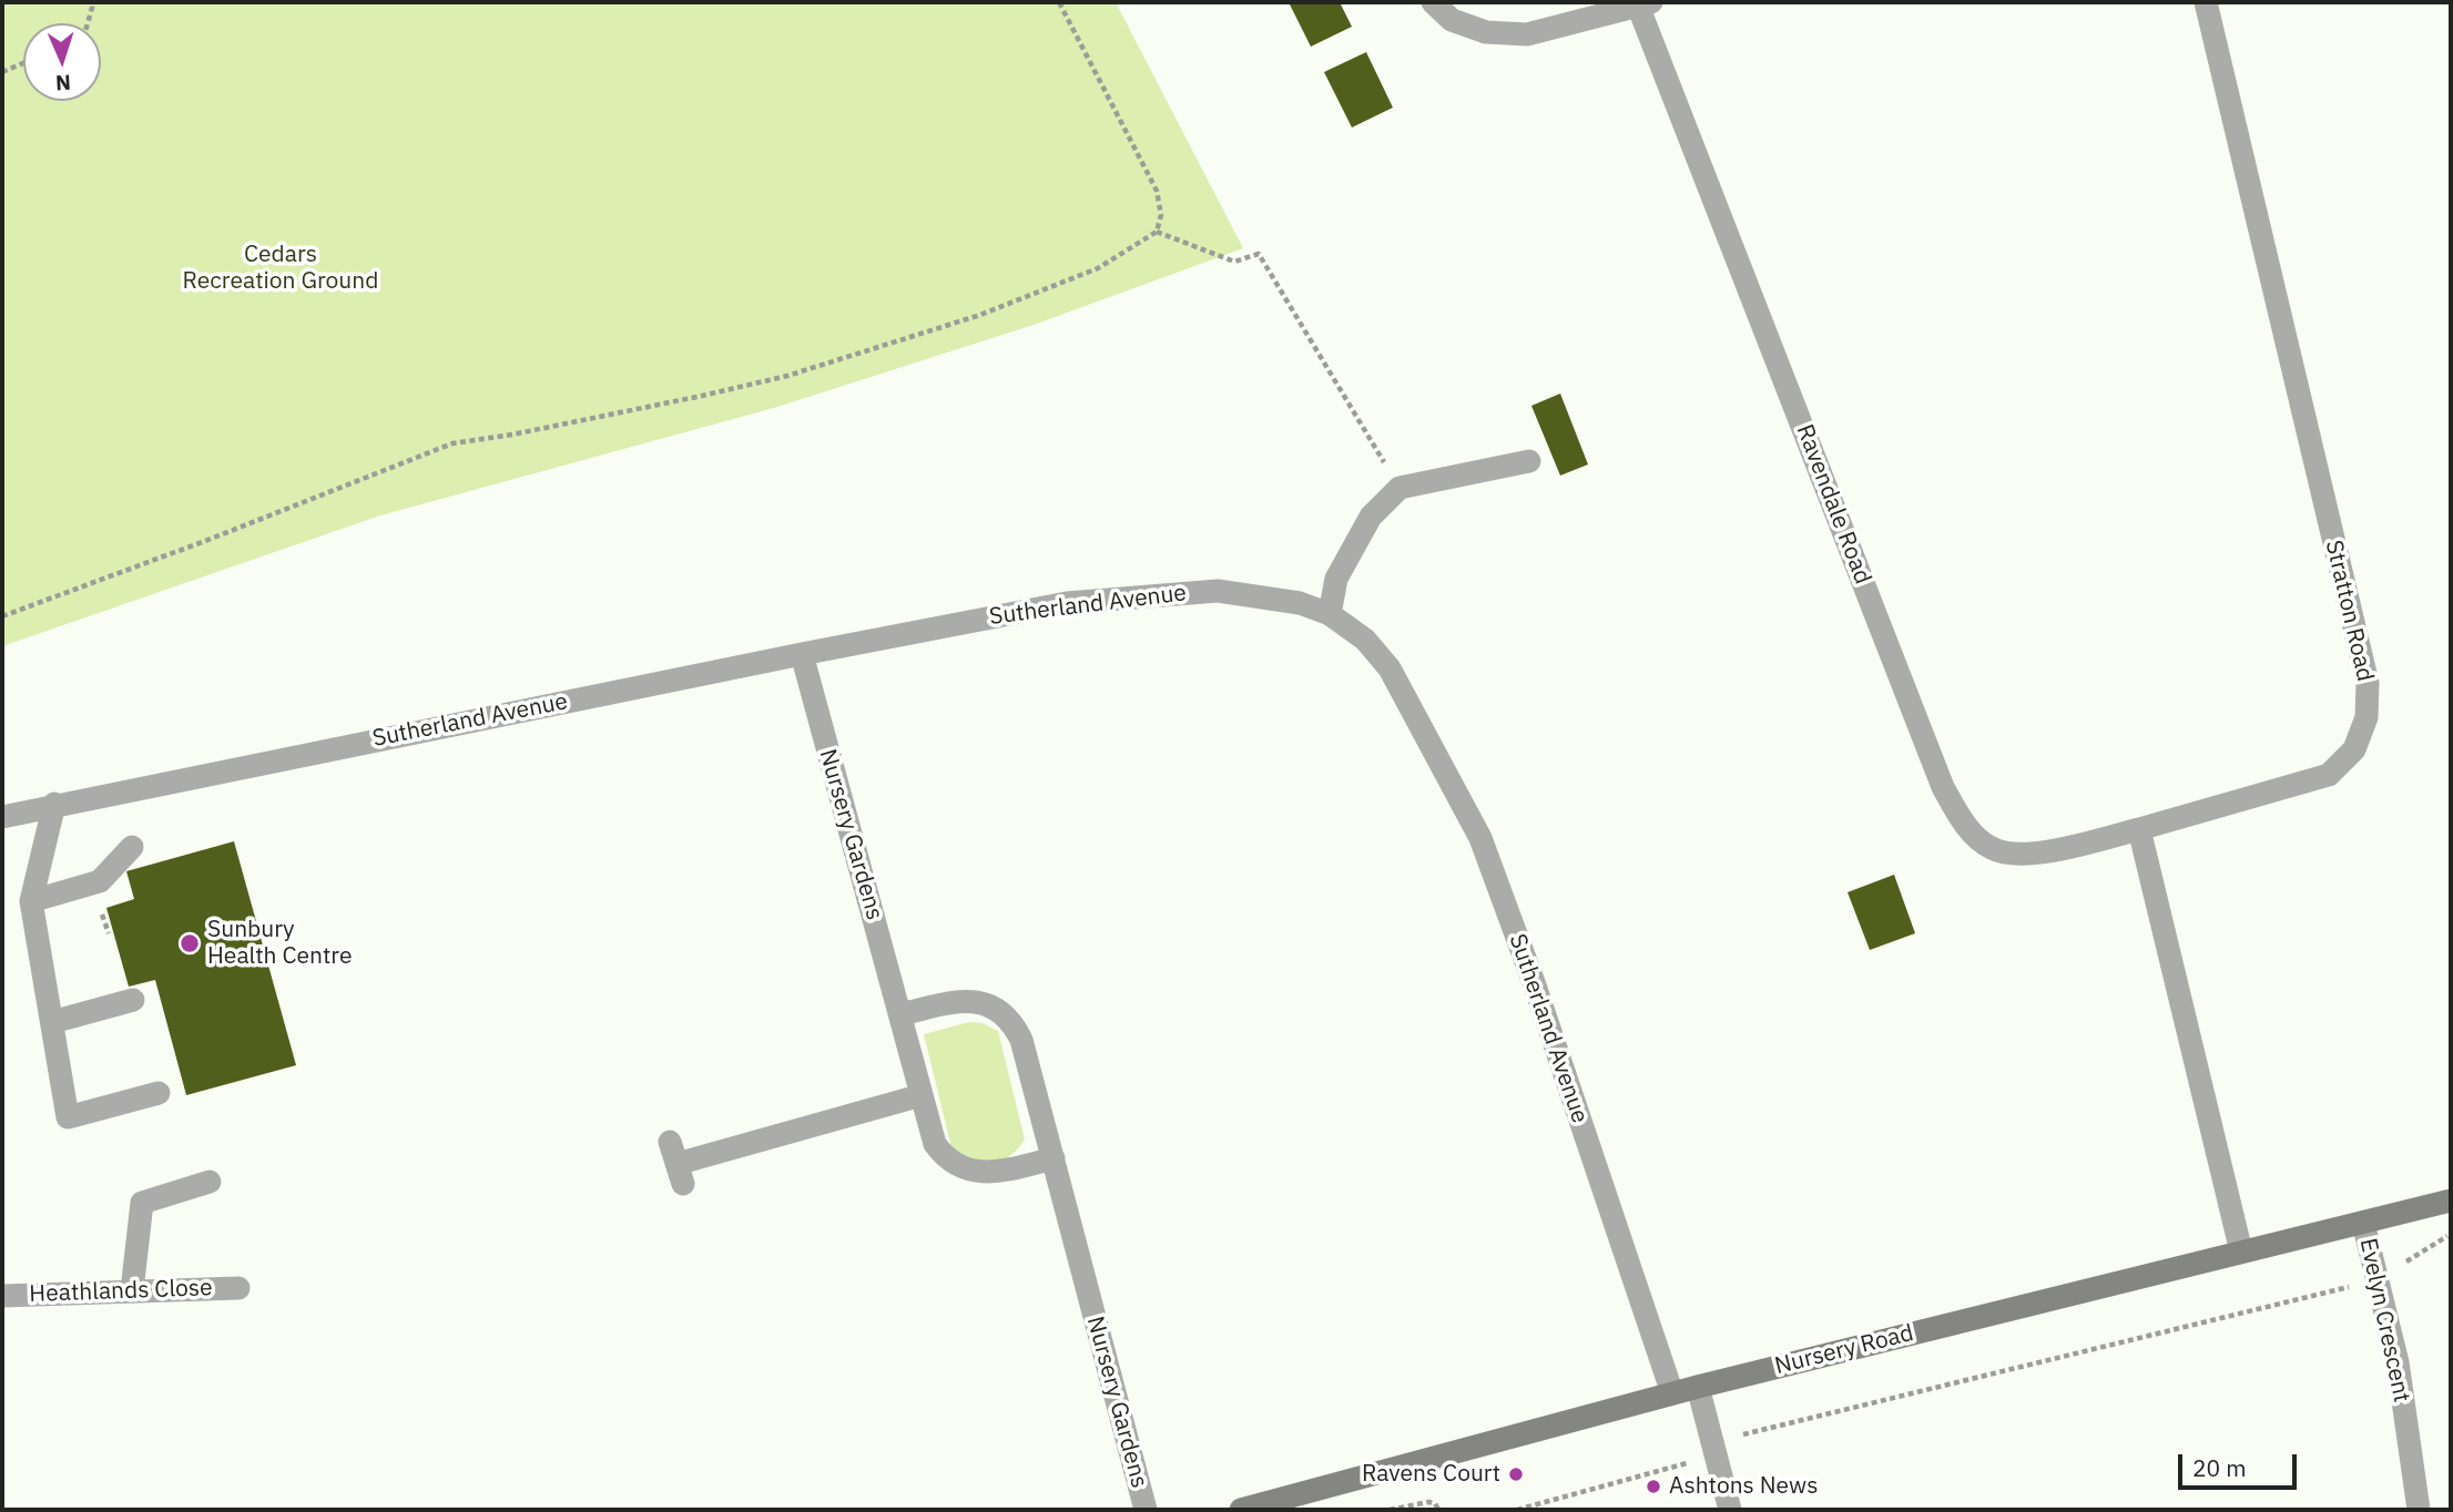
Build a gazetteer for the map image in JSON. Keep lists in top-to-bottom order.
{
  "streets": {
    "street": [
      "Ravendale Road",
      "Sutherland Avenue",
      "Stratton Road",
      "Nursery Gardens",
      "Heathlands Close",
      "Evelyn Crescent",
      "Nursery Road"
    ]
  },
  "crossings": [
    ["Ravendale Road", "Stratton Road"],
    ["Sutherland Avenue", "Nursery Gardens"],
    ["Sutherland Avenue", "Nursery Road"],
    ["Evelyn Crescent", "Nursery Road"]
  ],
  "parks": ["Cedars Recreation Ground"],
  "places": ["Sunbury Health Centre", "Ravens Court", "Ashtons News"],
  "scale_bar": "20 m",
  "north": "bottom"
}
